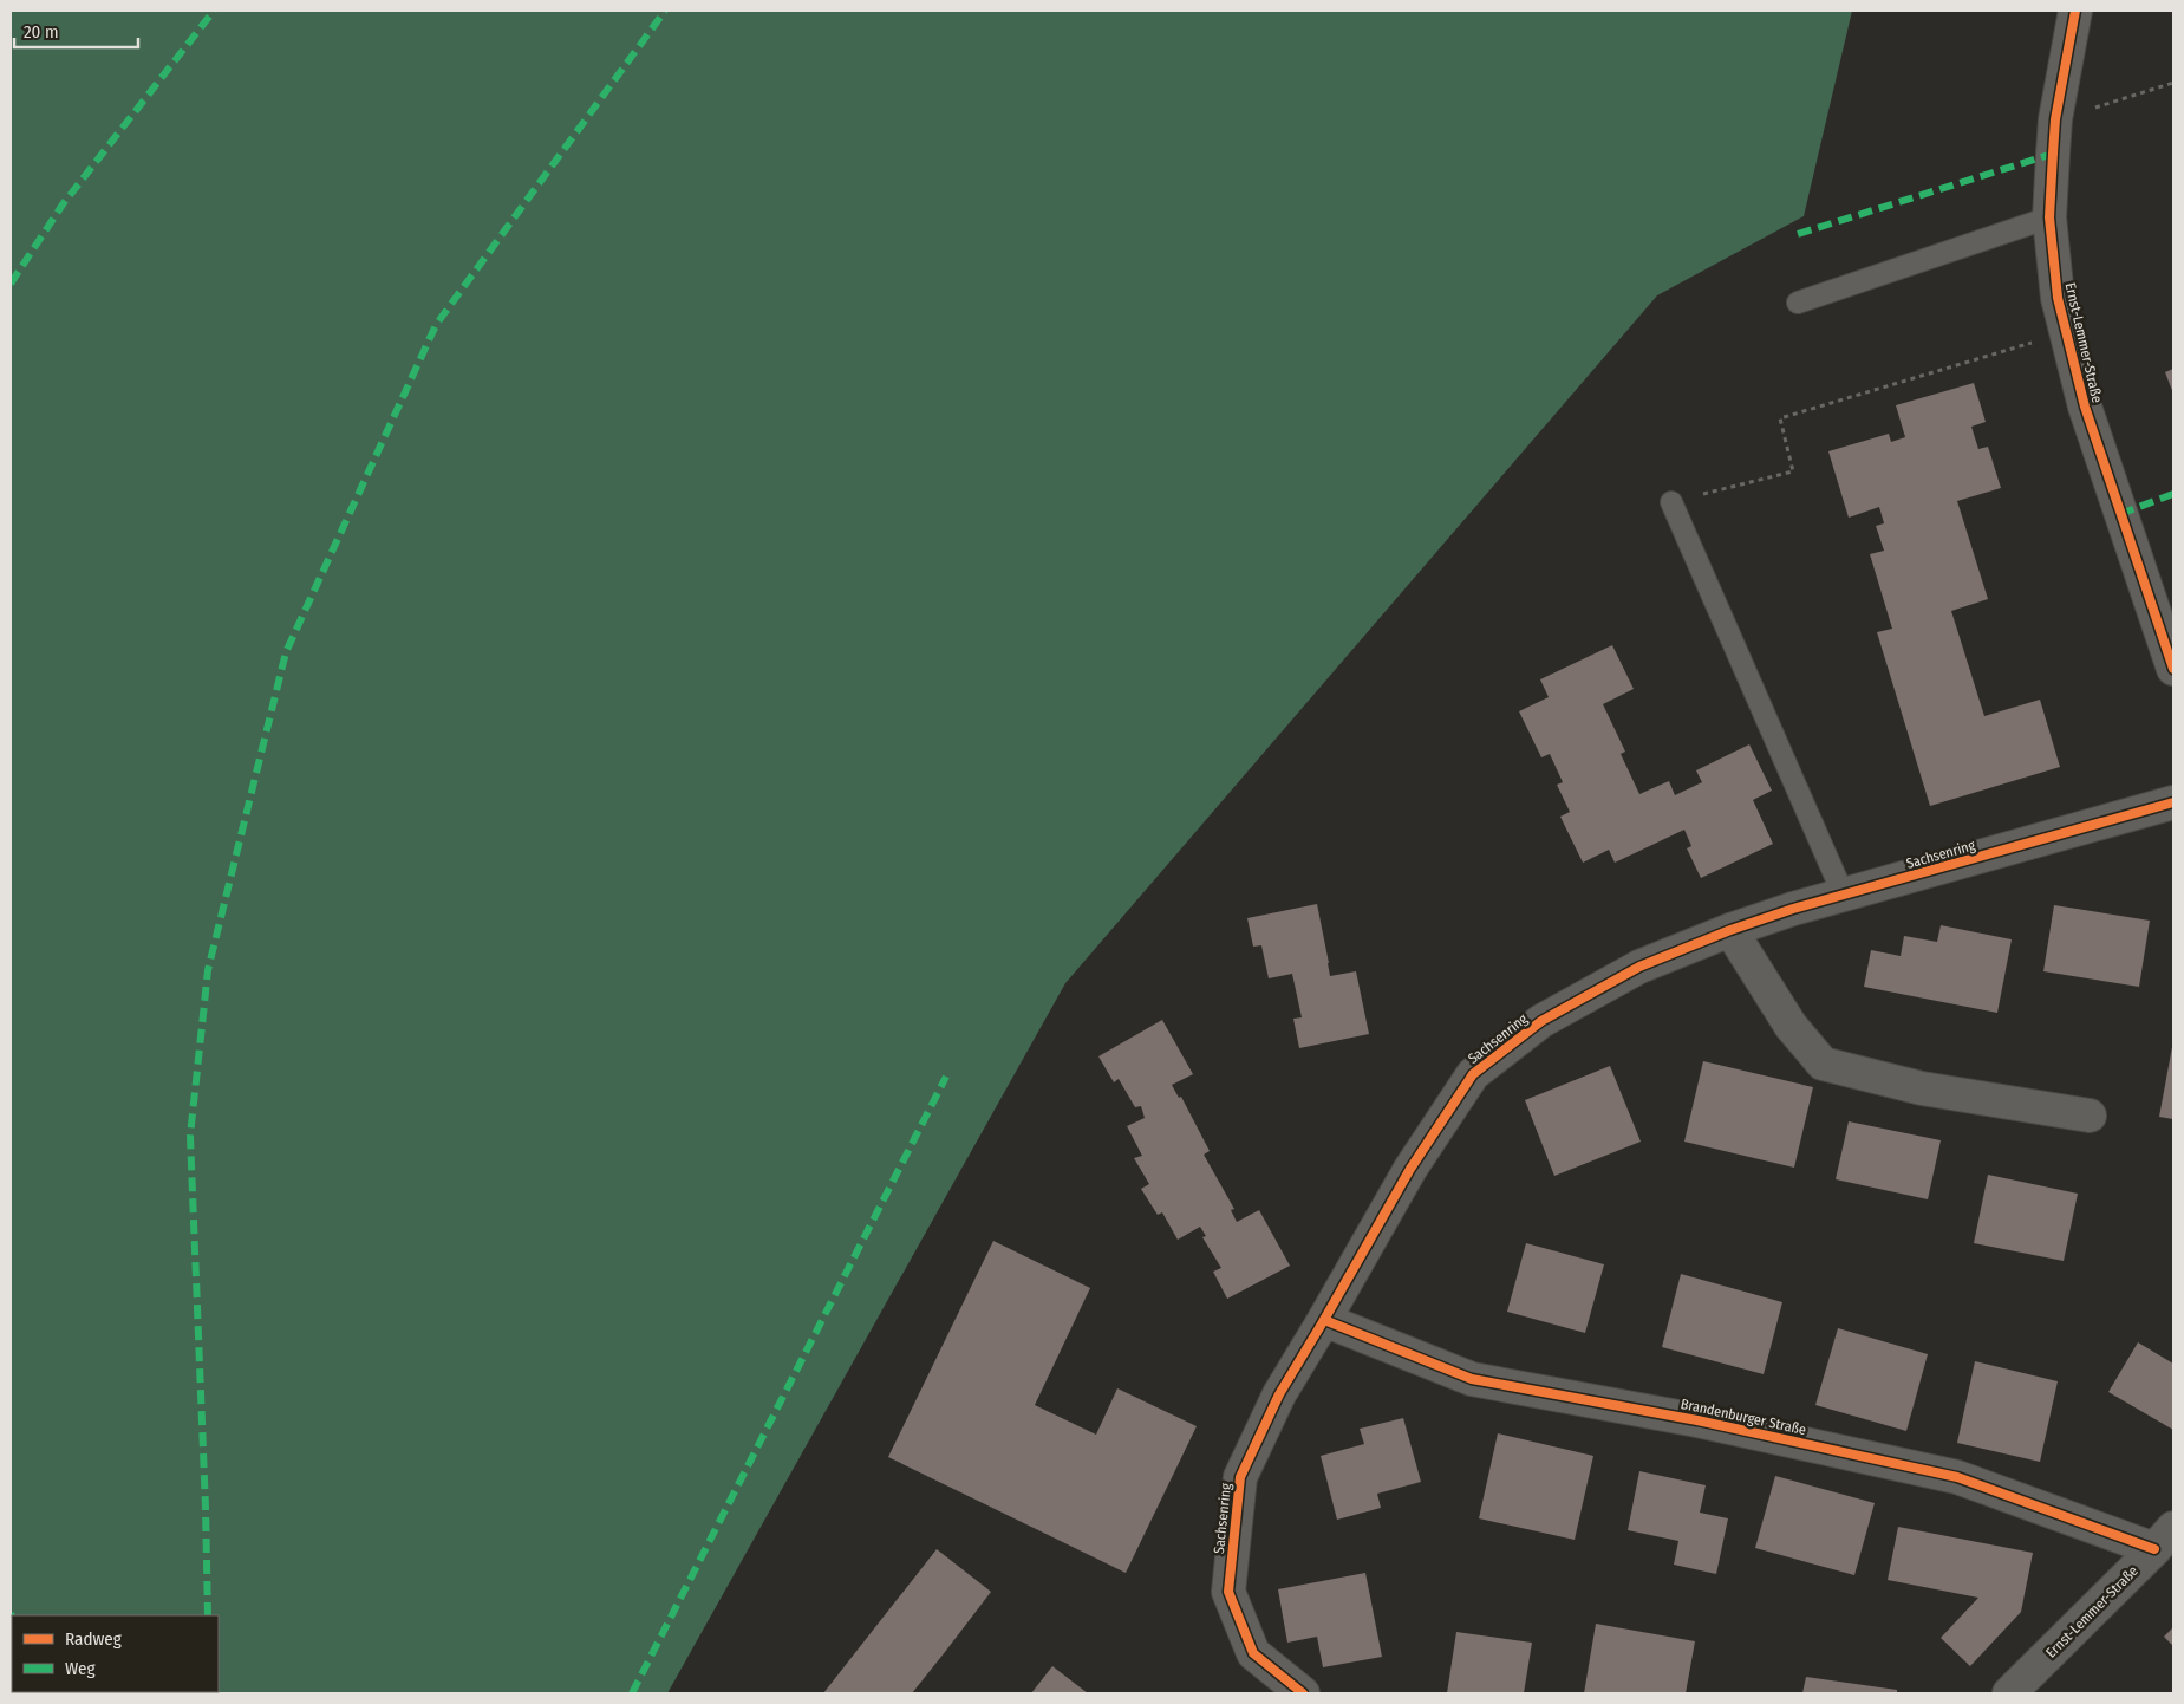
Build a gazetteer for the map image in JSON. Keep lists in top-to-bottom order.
{
  "streets": {
    "street": ["Ernst-Lemmer-Straße", "Sachsenring", "Brandenburger Straße"]
  },
  "crossings": [
    ["Ernst-Lemmer-Straße", "Brandenburger Straße"],
    ["Sachsenring", "Brandenburger Straße"]
  ],
  "legend": ["Radweg", "Weg"],
  "scale_bar": "20 m"
}
